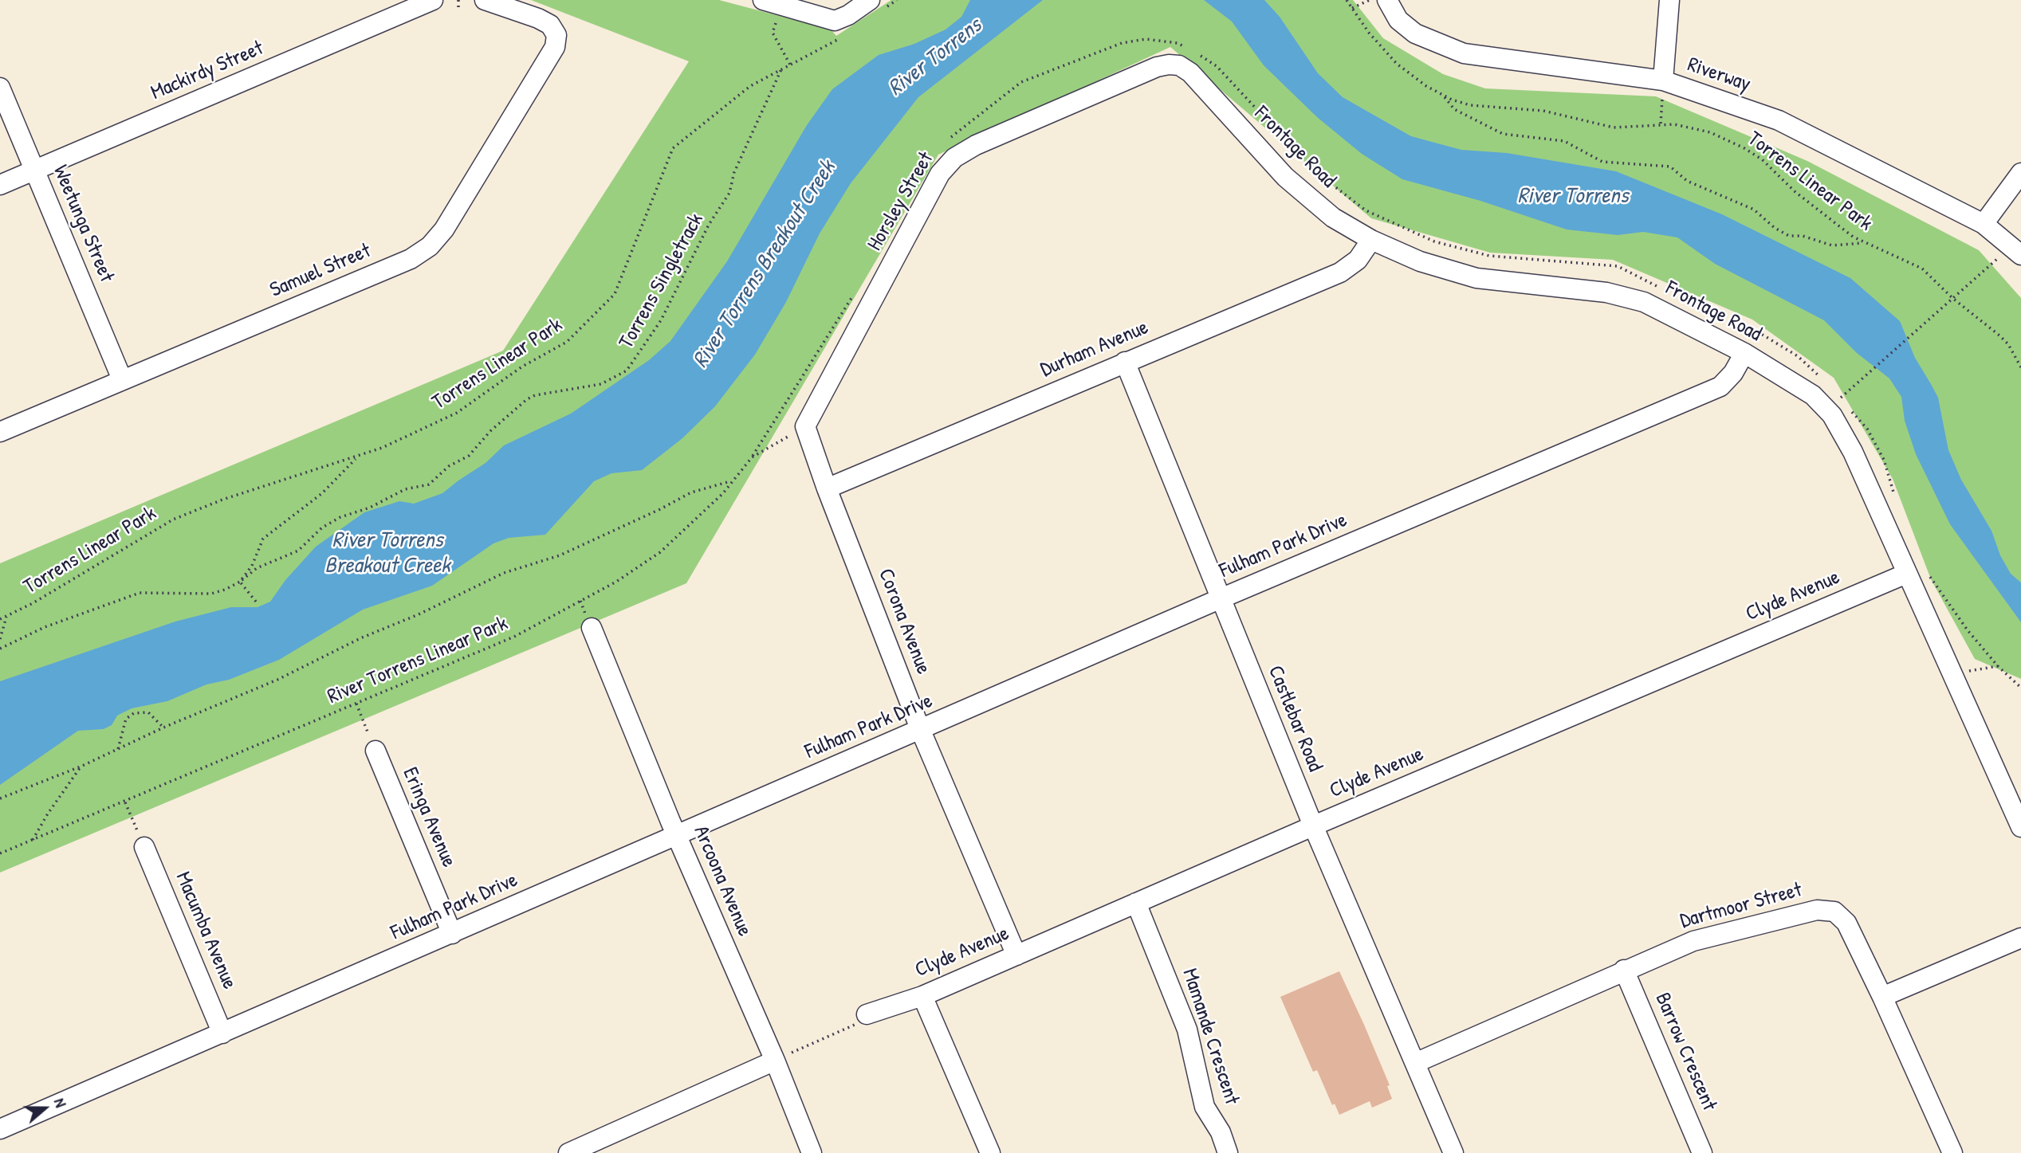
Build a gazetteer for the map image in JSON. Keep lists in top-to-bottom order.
{
  "streets": {
    "street": [
      "Mackirdy Street",
      "Riverway",
      "Frontage Road",
      "Horsley Street",
      "Weetunga Street",
      "Samuel Street",
      "Durham Avenue",
      "Fulham Park Drive",
      "Clyde Avenue",
      "Corona Avenue",
      "Castlebar Road",
      "Eringa Avenue",
      "Arcoona Avenue",
      "Dartmoor Street",
      "Macumba Avenue",
      "Mamande Crescent",
      "Barrow Crescent"
    ],
    "path": ["Torrens Linear Park", "Torrens Singletrack", "River Torrens Linear Park"]
  },
  "crossings": [
    ["Mackirdy Street", "Weetunga Street"],
    ["Frontage Road", "Horsley Street"],
    ["Frontage Road", "Durham Avenue"],
    ["Frontage Road", "Fulham Park Drive"],
    ["Frontage Road", "Clyde Avenue"],
    ["Torrens Linear Park", "Torrens Singletrack"],
    ["Horsley Street", "Corona Avenue"],
    ["Horsley Street", "River Torrens Linear Park"],
    ["Weetunga Street", "Samuel Street"],
    ["Durham Avenue", "Corona Avenue"],
    ["Durham Avenue", "Castlebar Road"],
    ["Fulham Park Drive", "Corona Avenue"],
    ["Fulham Park Drive", "Castlebar Road"],
    ["Fulham Park Drive", "Eringa Avenue"],
    ["Fulham Park Drive", "Arcoona Avenue"],
    ["Fulham Park Drive", "Macumba Avenue"],
    ["Clyde Avenue", "Corona Avenue"],
    ["Clyde Avenue", "Castlebar Road"],
    ["Clyde Avenue", "Mamande Crescent"],
    ["Corona Avenue", "River Torrens Linear Park"],
    ["Castlebar Road", "Dartmoor Street"],
    ["Dartmoor Street", "Barrow Crescent"]
  ],
  "water": ["River Torrens", "River Torrens Breakout Creek"],
  "north": "right"
}
